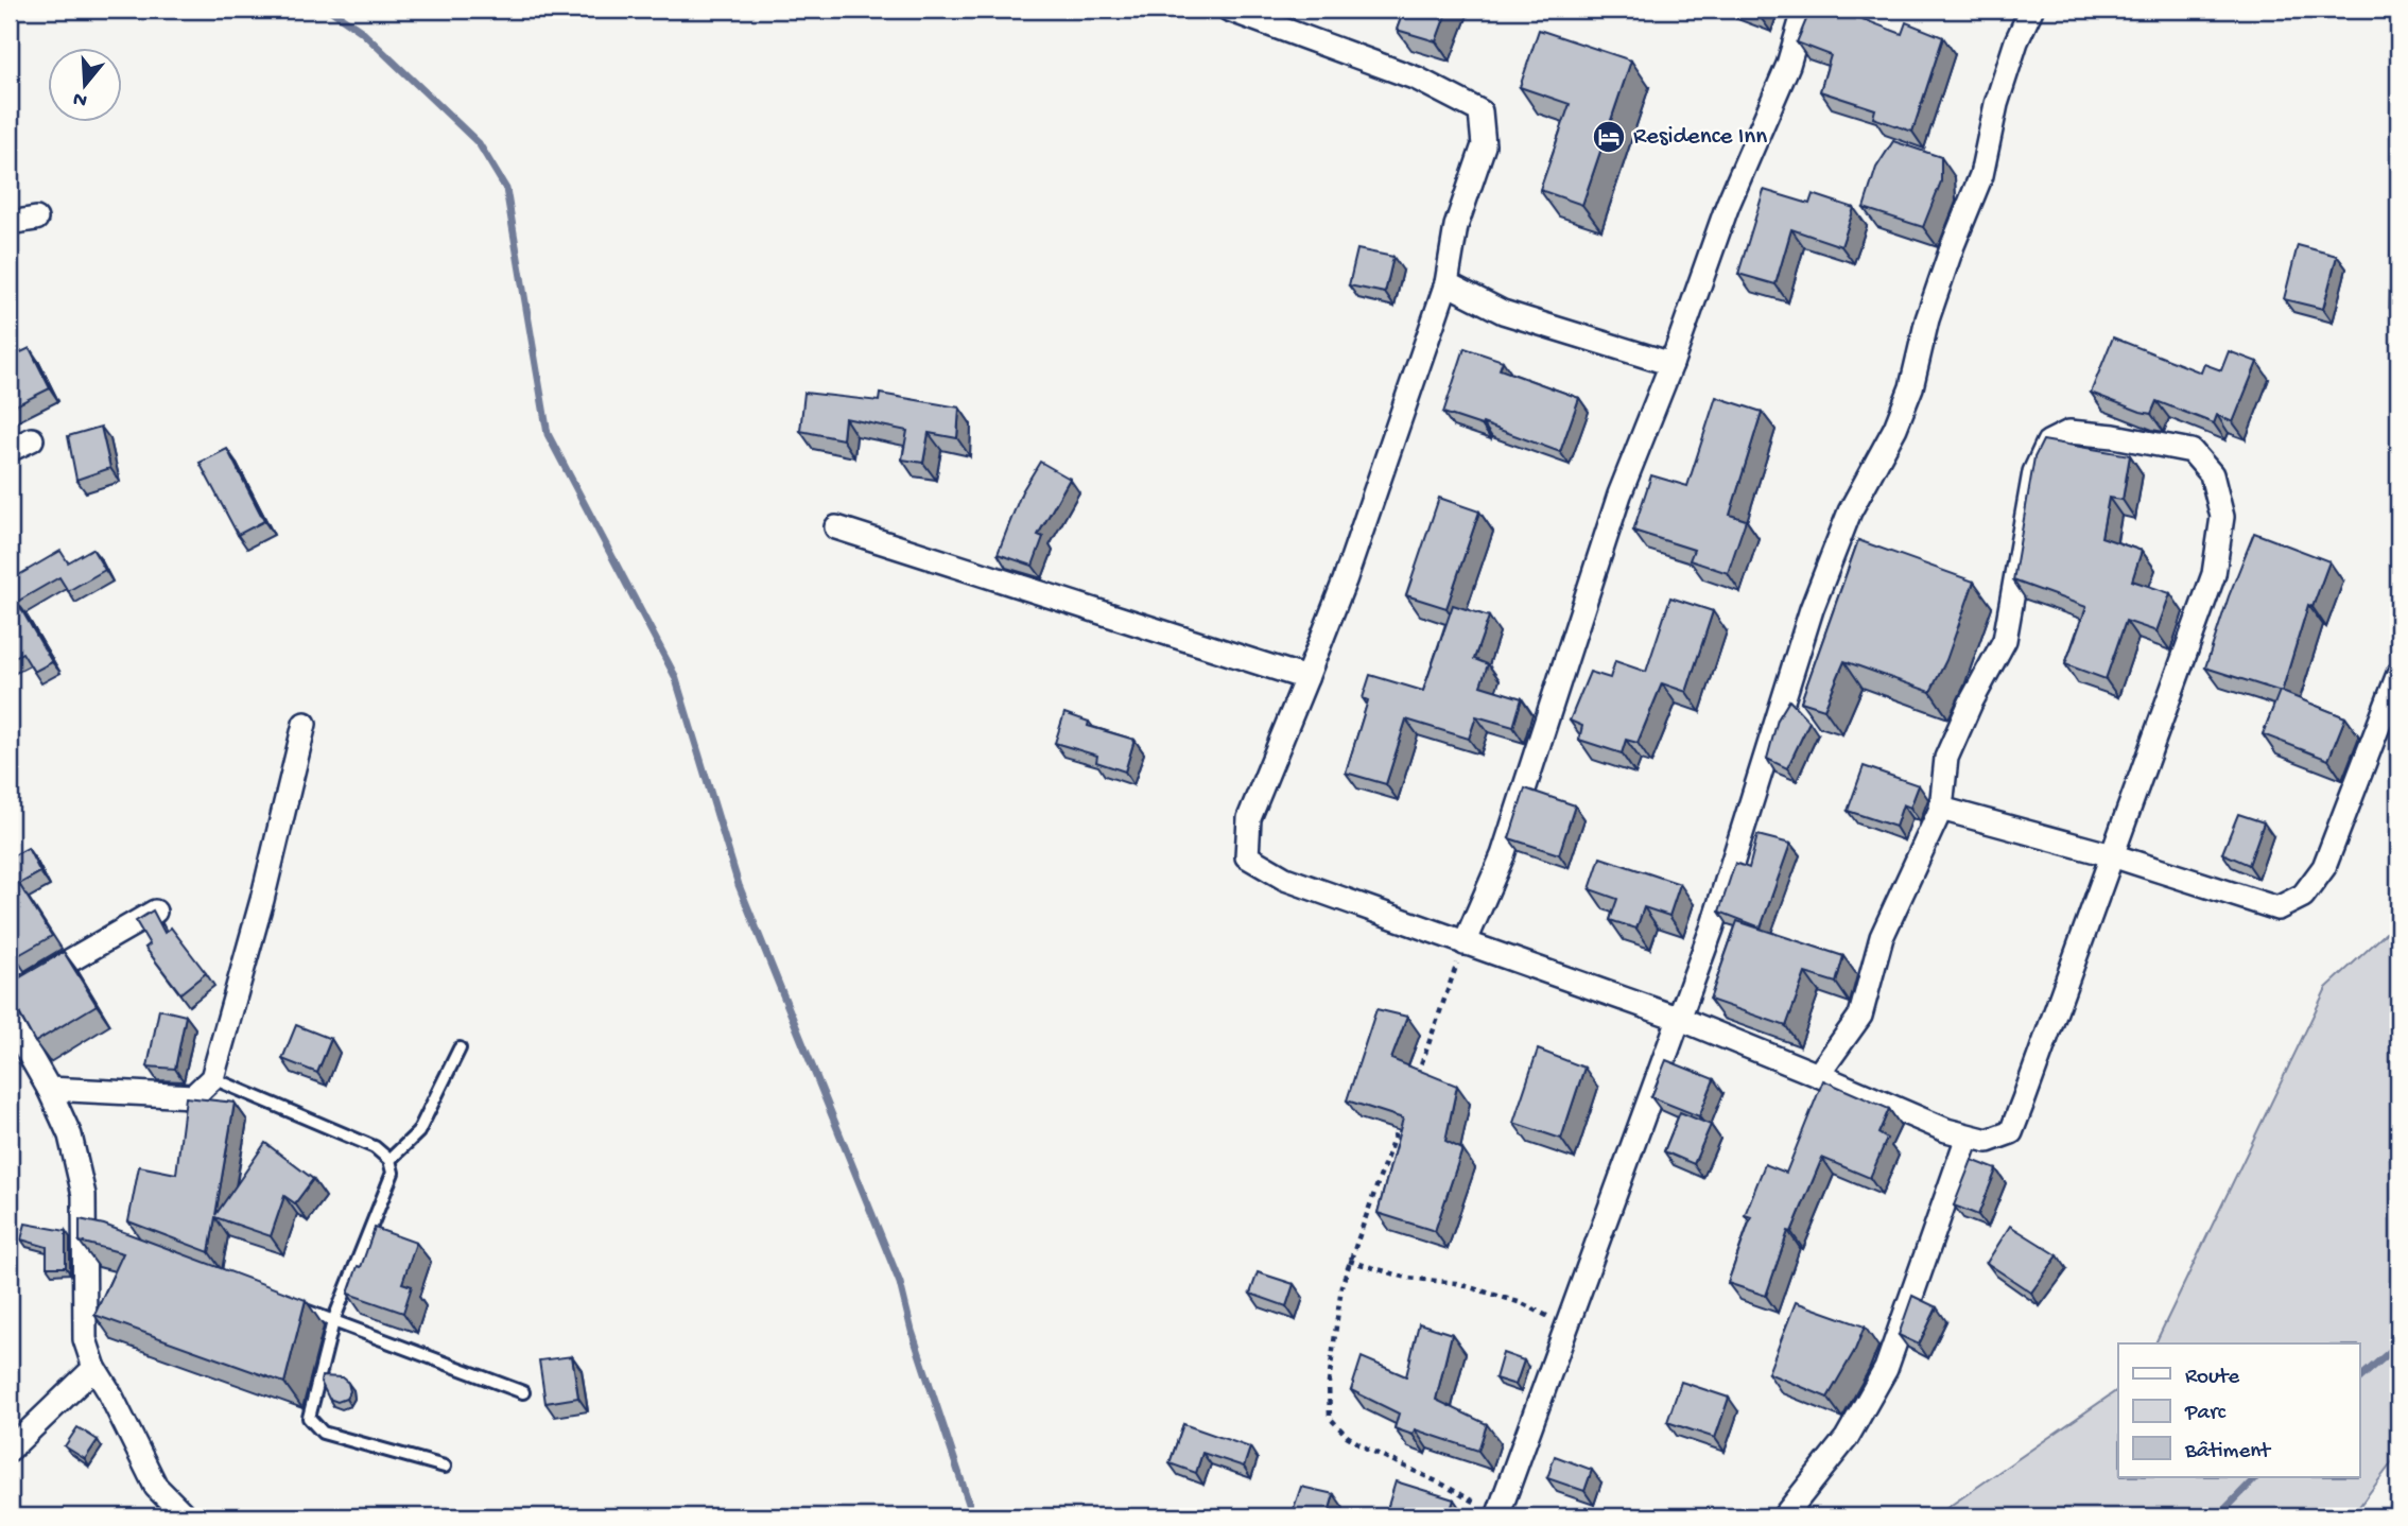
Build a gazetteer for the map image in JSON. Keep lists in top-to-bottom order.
{
  "places": {
    "hotel": ["Residence Inn"]
  },
  "legend": ["Route", "Parc", "Bâtiment"],
  "north": "bottom"
}
